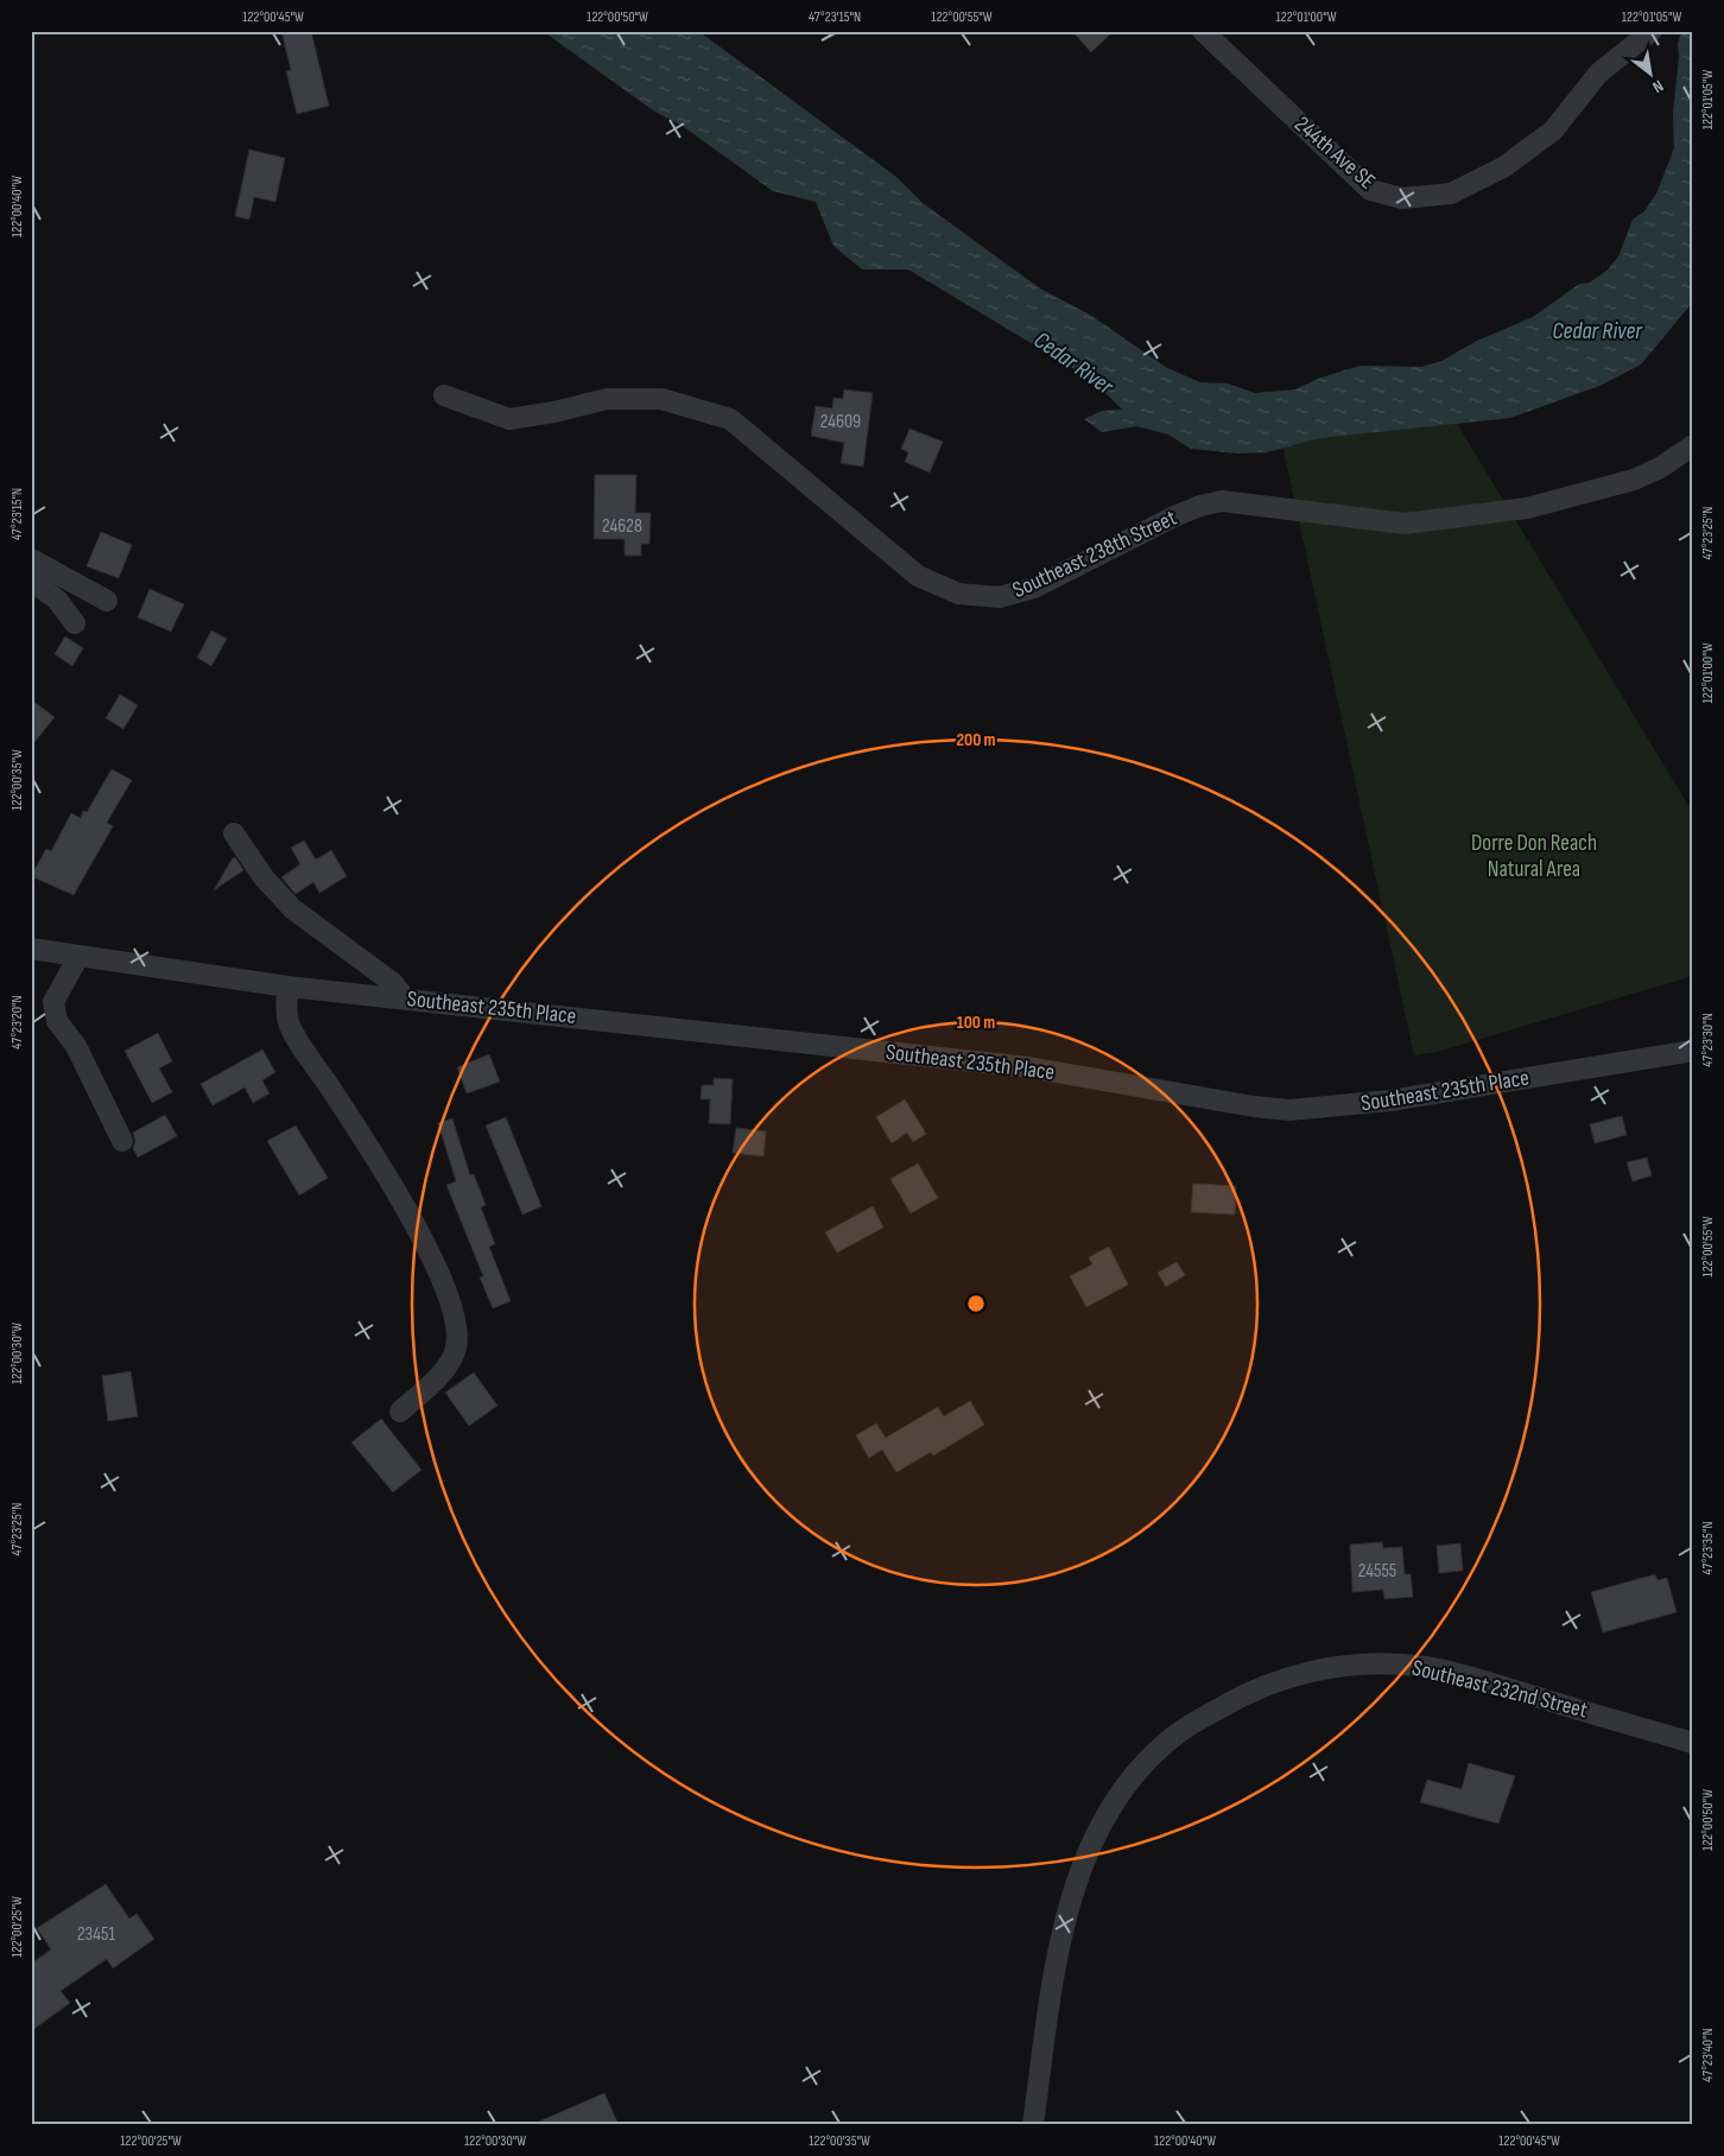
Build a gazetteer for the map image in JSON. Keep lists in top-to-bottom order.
{
  "streets": {
    "street": [
      "244th Ave SE",
      "Southeast 238th Street",
      "Southeast 235th Place",
      "Southeast 232nd Street"
    ]
  },
  "water": ["Cedar River"],
  "parks": ["Dorre Don Reach Natural Area"],
  "house_numbers": [
    "24609",
    "24628",
    "24555",
    "23451"
  ],
  "north": "bottom right",
  "coordinates": [
    "122°00'45\"W",
    "122°00'50\"W",
    "47°23'15\"N",
    "122°00'55\"W",
    "122°01'00\"W",
    "122°01'05\"W",
    "122°00'40\"W",
    "47°23'25\"N",
    "122°00'35\"W",
    "47°23'20\"N",
    "47°23'30\"N",
    "122°00'30\"W",
    "47°23'35\"N",
    "122°00'25\"W",
    "47°23'40\"N"
  ],
  "rings": ["200 m", "100 m"]
}
